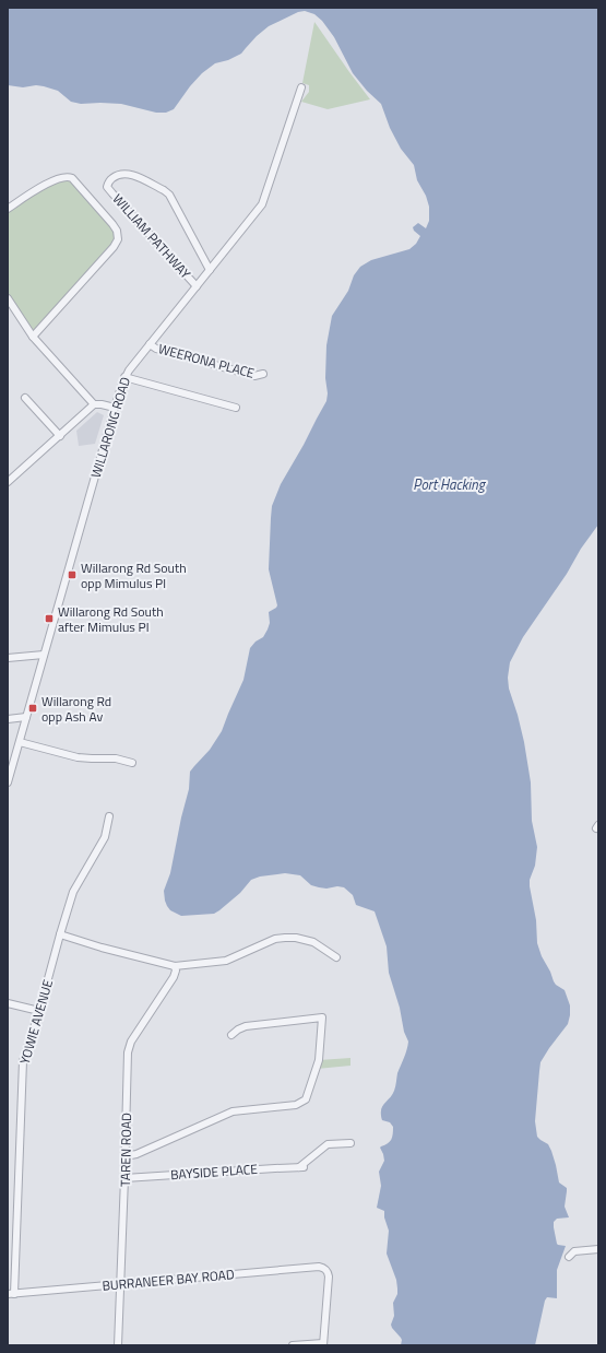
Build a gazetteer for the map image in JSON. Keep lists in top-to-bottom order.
{
  "streets": {
    "street": [
      "WILLIAM PATHWAY",
      "WEERONA PLACE",
      "WILLARONG ROAD",
      "YOWIE AVENUE",
      "TAREN ROAD",
      "BAYSIDE PLACE",
      "BURRANEER BAY ROAD"
    ]
  },
  "crossings": [
    ["WILLIAM PATHWAY", "WILLARONG ROAD"],
    ["WEERONA PLACE", "WILLARONG ROAD"],
    ["YOWIE AVENUE", "BURRANEER BAY ROAD"],
    ["TAREN ROAD", "BAYSIDE PLACE"],
    ["TAREN ROAD", "BURRANEER BAY ROAD"]
  ],
  "water": ["Port Hacking"],
  "places": {
    "transit": ["Willarong Rd South opp Mimulus Pl", "Willarong Rd South after Mimulus Pl", "Willarong Rd opp Ash Av"]
  }
}
